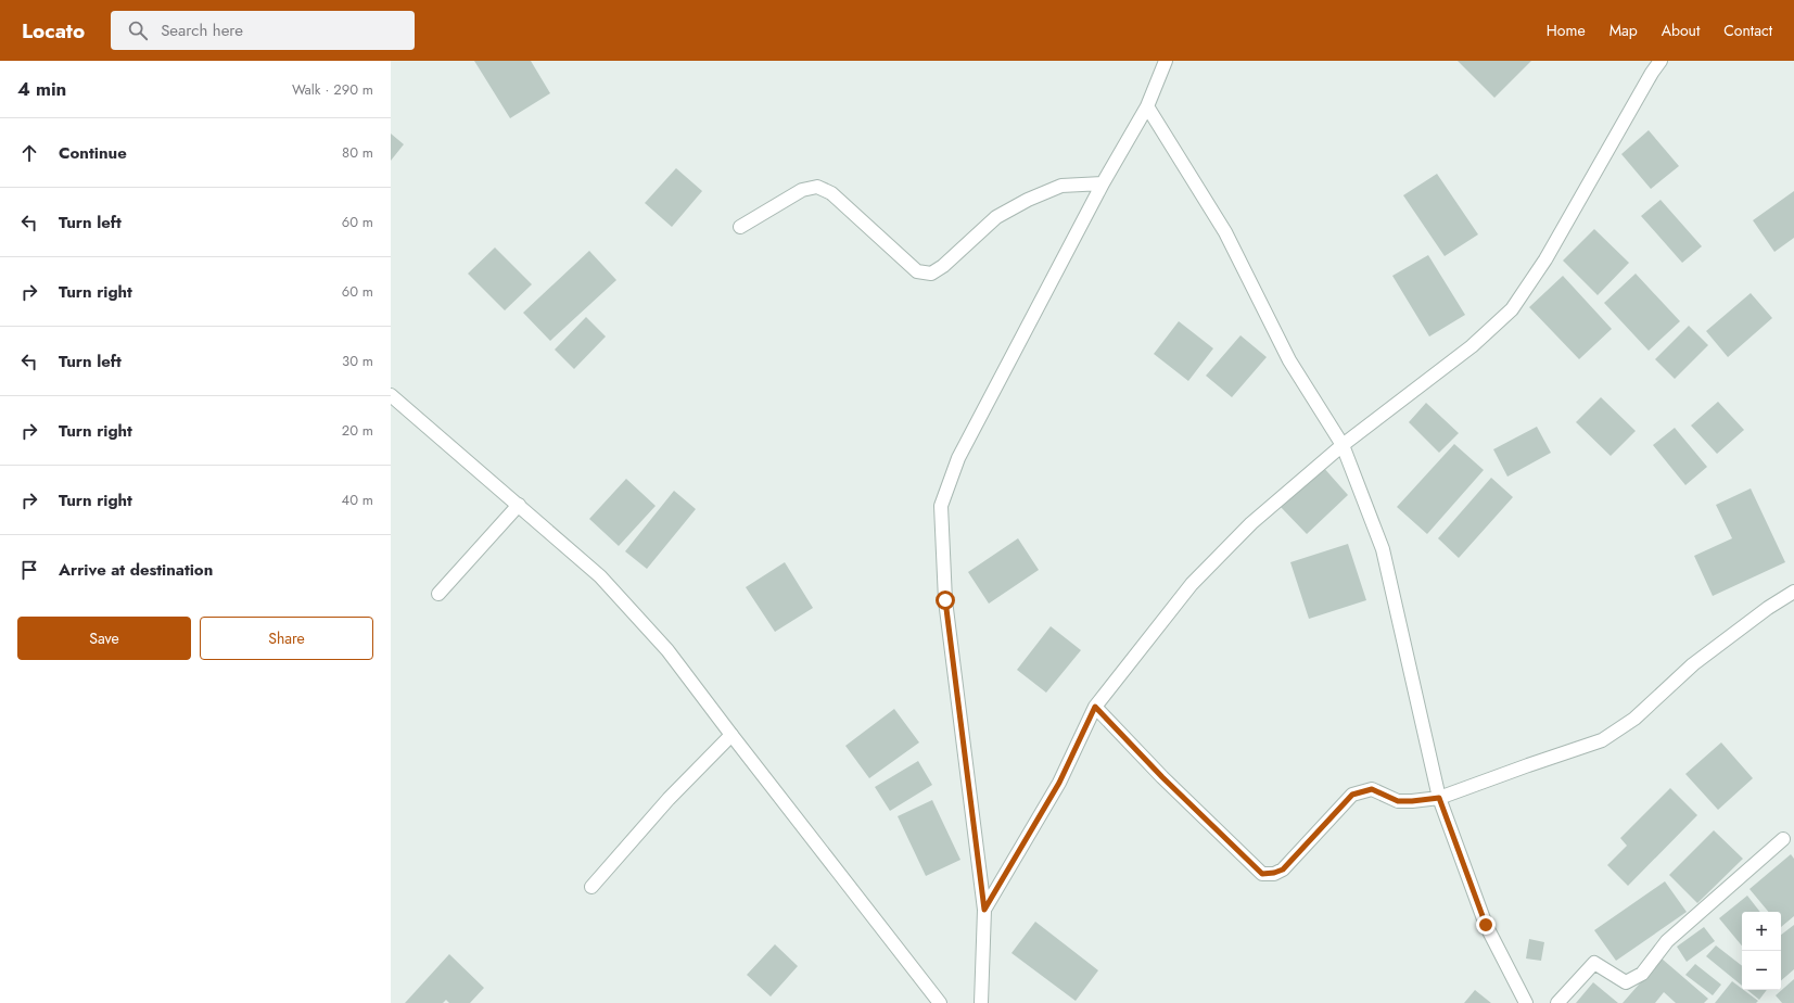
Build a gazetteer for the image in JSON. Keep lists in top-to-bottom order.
{
  "page": {
    "header": "Locato",
    "search": "Search here",
    "nav": [
      "Home",
      "Map",
      "About",
      "Contact"
    ],
    "heading": ["4 min", "Walk · 290 m"],
    "list": [
      ["Continue", "80 m"],
      ["Turn left", "60 m"],
      ["Turn right", "60 m"],
      ["Turn left", "30 m"],
      ["Turn right", "20 m"],
      ["Turn right", "40 m"],
      "Arrive at destination"
    ],
    "buttons": ["Save", "Share"],
    "map_buttons": ["+", "−"]
  }
}
